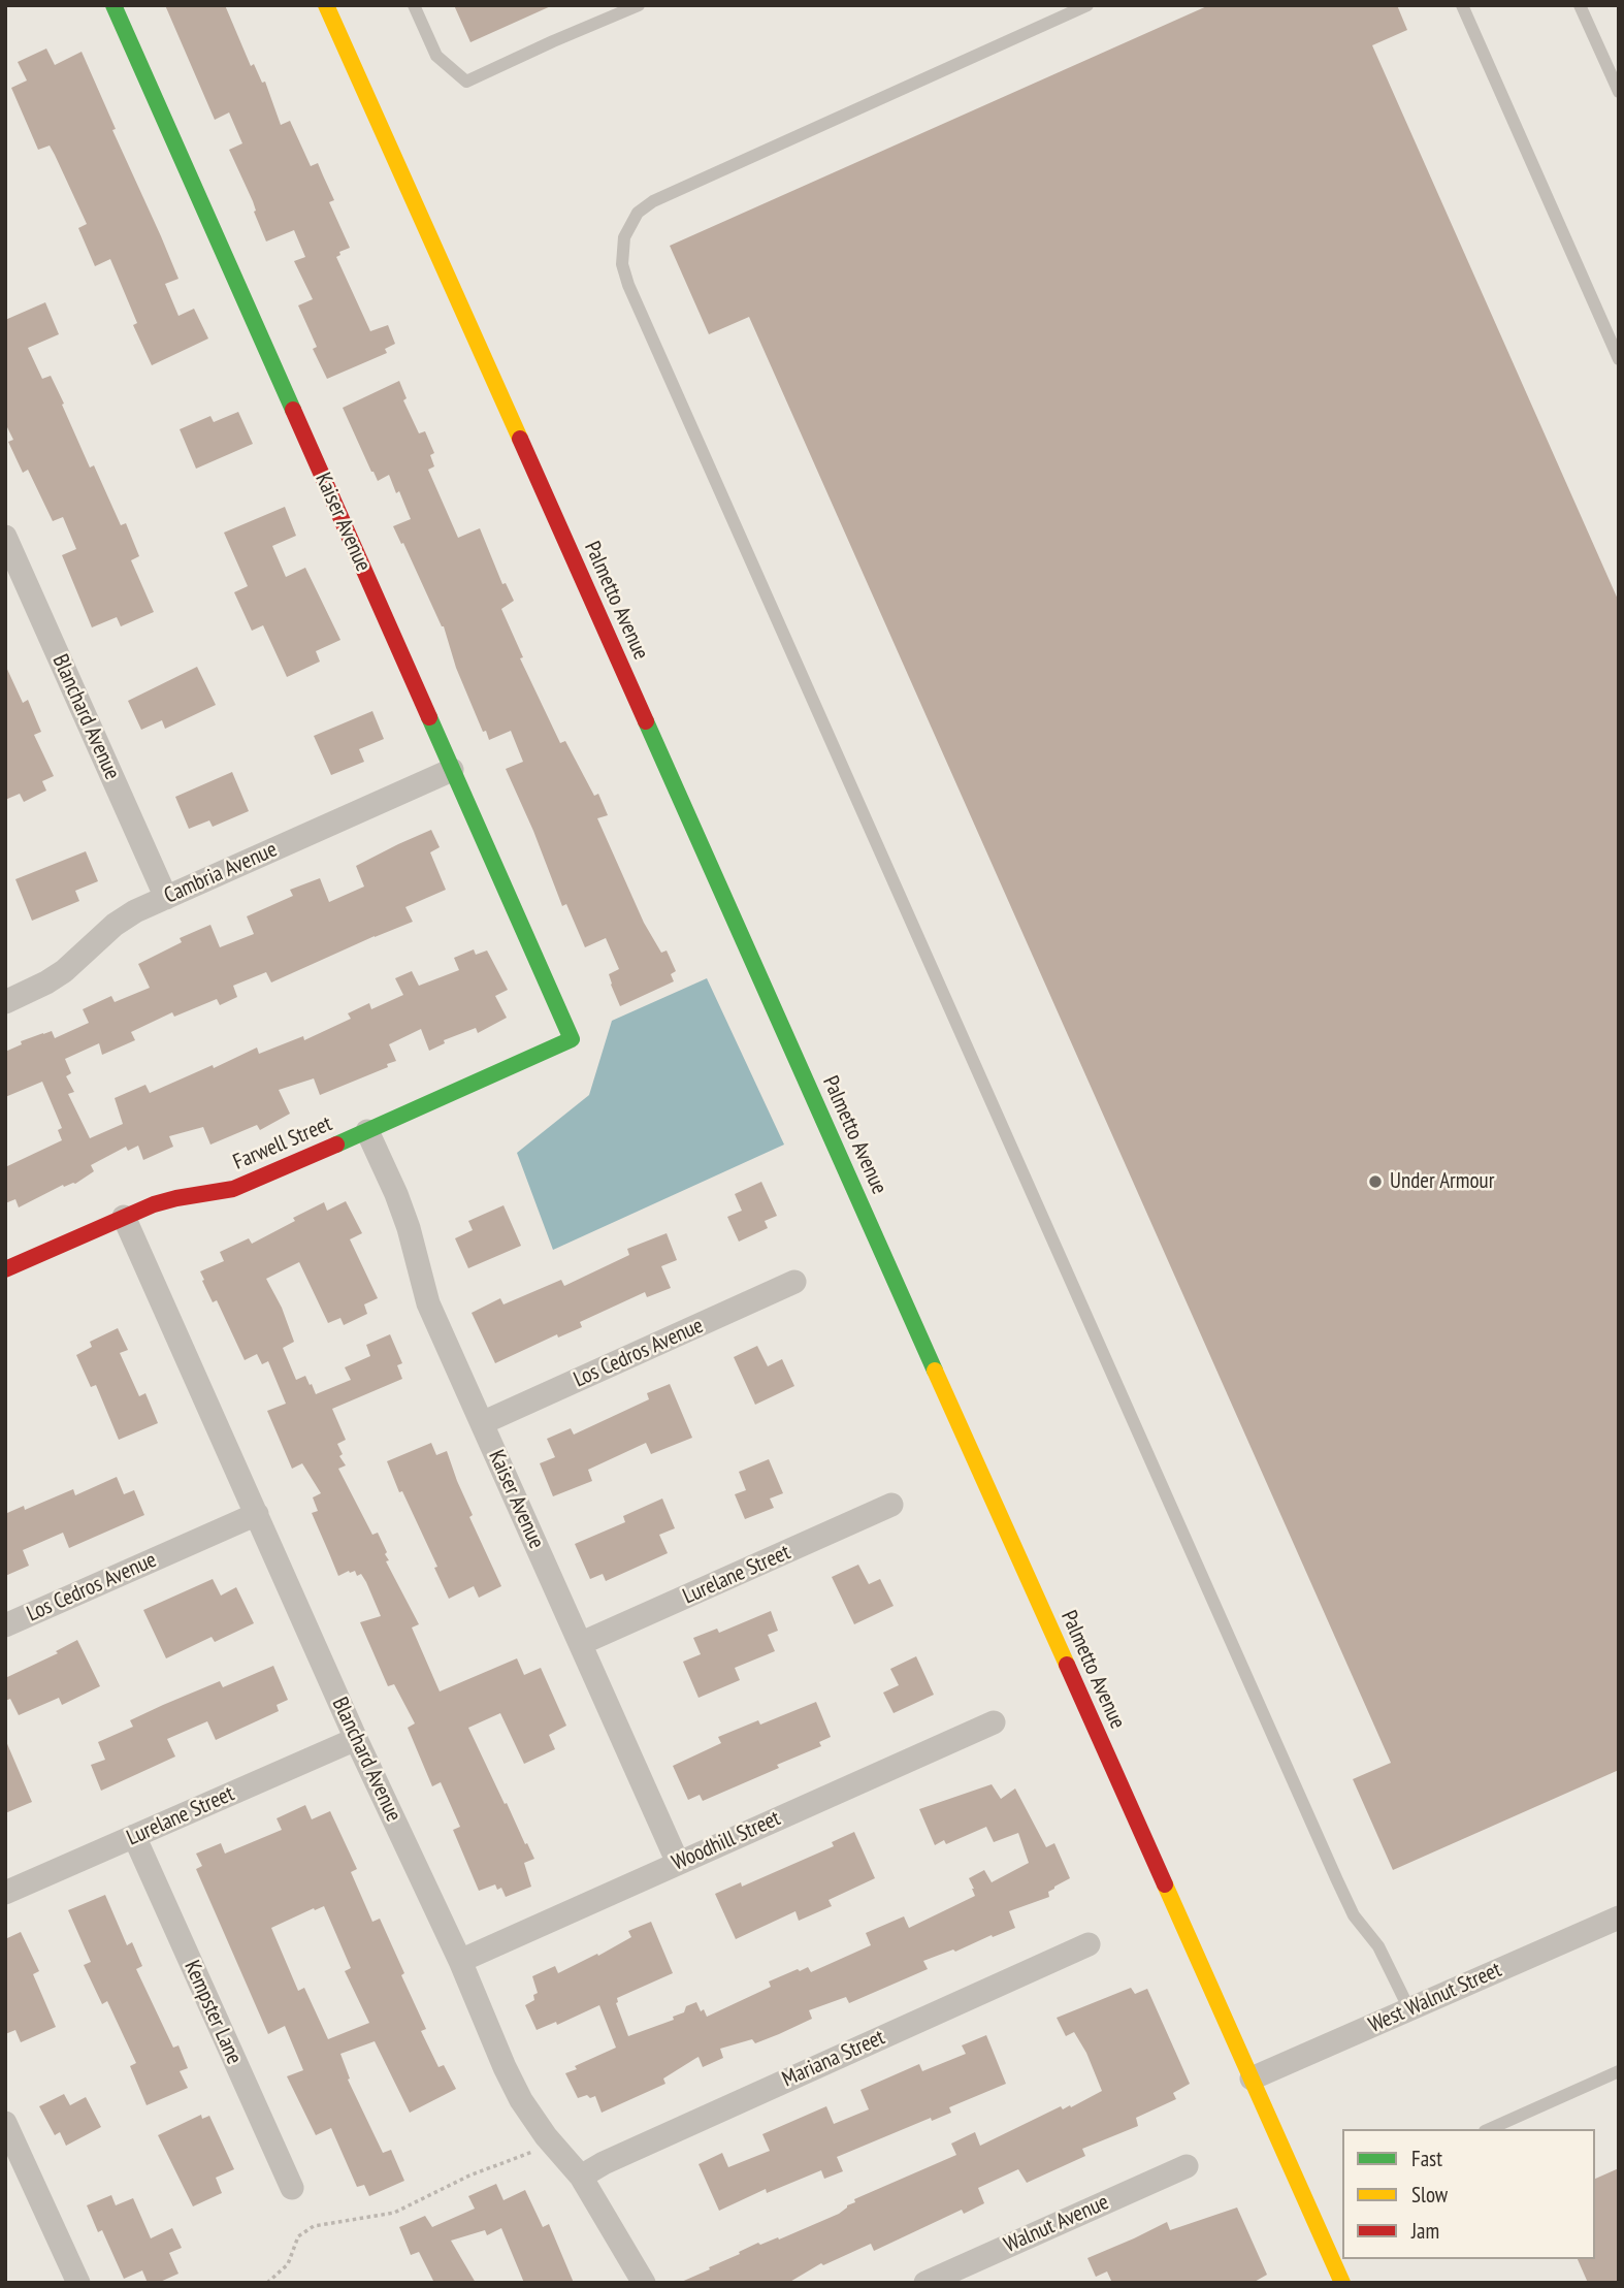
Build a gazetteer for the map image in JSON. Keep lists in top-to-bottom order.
{
  "streets": {
    "street": [
      "Kaiser Avenue",
      "Palmetto Avenue",
      "Blanchard Avenue",
      "Cambria Avenue",
      "Farwell Street",
      "Los Cedros Avenue",
      "Lurelane Street",
      "Woodhill Street",
      "West Walnut Street",
      "Kempster Lane",
      "Mariana Street",
      "Walnut Avenue"
    ]
  },
  "crossings": [
    ["Kaiser Avenue", "Cambria Avenue"],
    ["Kaiser Avenue", "Farwell Street"],
    ["Kaiser Avenue", "Los Cedros Avenue"],
    ["Kaiser Avenue", "Lurelane Street"],
    ["Kaiser Avenue", "Woodhill Street"],
    ["Palmetto Avenue", "West Walnut Street"],
    ["Blanchard Avenue", "Cambria Avenue"],
    ["Blanchard Avenue", "Farwell Street"],
    ["Blanchard Avenue", "Los Cedros Avenue"],
    ["Blanchard Avenue", "Lurelane Street"],
    ["Blanchard Avenue", "Woodhill Street"],
    ["Blanchard Avenue", "Mariana Street"],
    ["Lurelane Street", "Kempster Lane"]
  ],
  "places": ["Under Armour"],
  "legend": ["Fast", "Slow", "Jam"]
}
